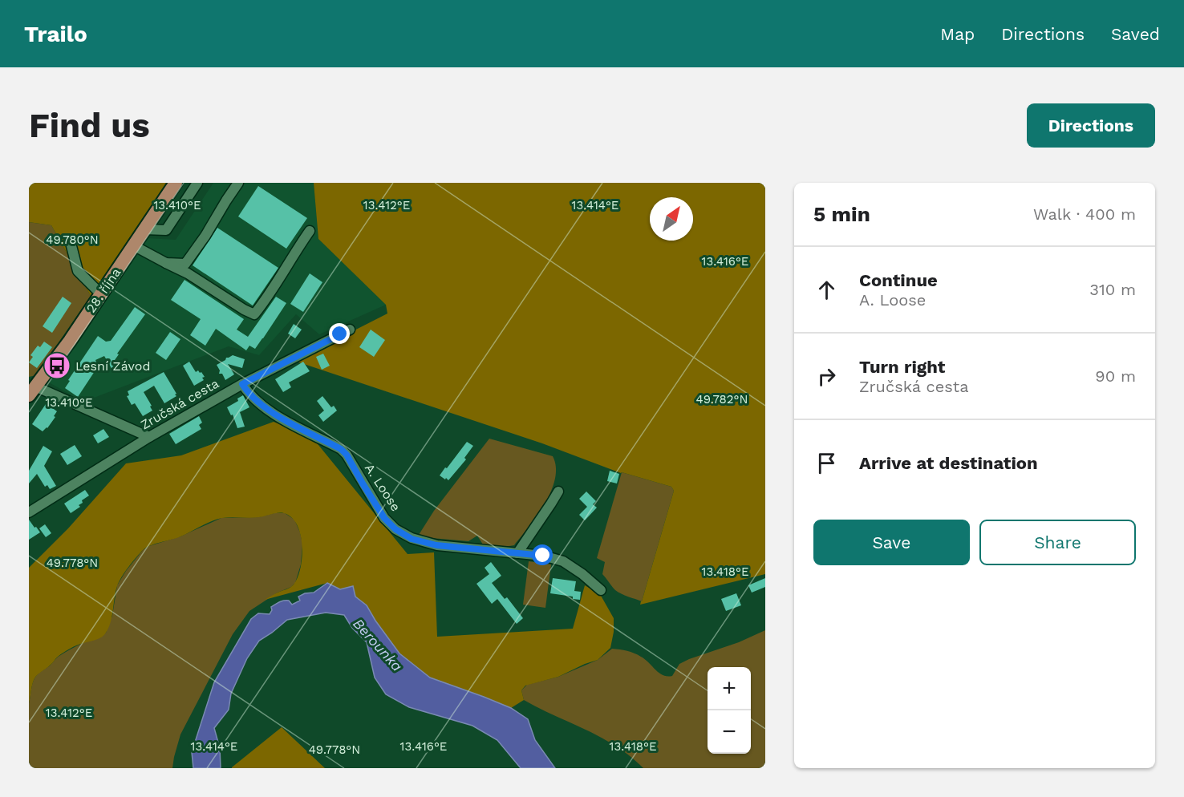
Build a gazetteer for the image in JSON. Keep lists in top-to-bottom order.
{
  "streets": {
    "main road": ["28. října"],
    "street": ["Zručská cesta", "A. Loose"]
  },
  "crossings": [
    ["Zručská cesta", "A. Loose"]
  ],
  "water": ["Berounka"],
  "places": {
    "bus stop": ["Lesní Závod"]
  },
  "north": "top right",
  "page": {
    "header": "Trailo",
    "nav": ["Map", "Directions", "Saved"],
    "buttons": [
      "Directions",
      ["Save", "Share"]
    ],
    "title": "Find us",
    "heading": ["5 min", "Walk · 400 m"],
    "list": [
      ["Continue", "A. Loose", "310 m"],
      ["Turn right", "Zručská cesta", "90 m"],
      "Arrive at destination"
    ],
    "map_buttons": ["+", "−"]
  },
  "coordinates": [
    "13.410°E",
    "13.414°E",
    "13.412°E",
    "49.780°N",
    "13.416°E",
    "49.782°N",
    "49.778°N",
    "13.418°E"
  ]
}
